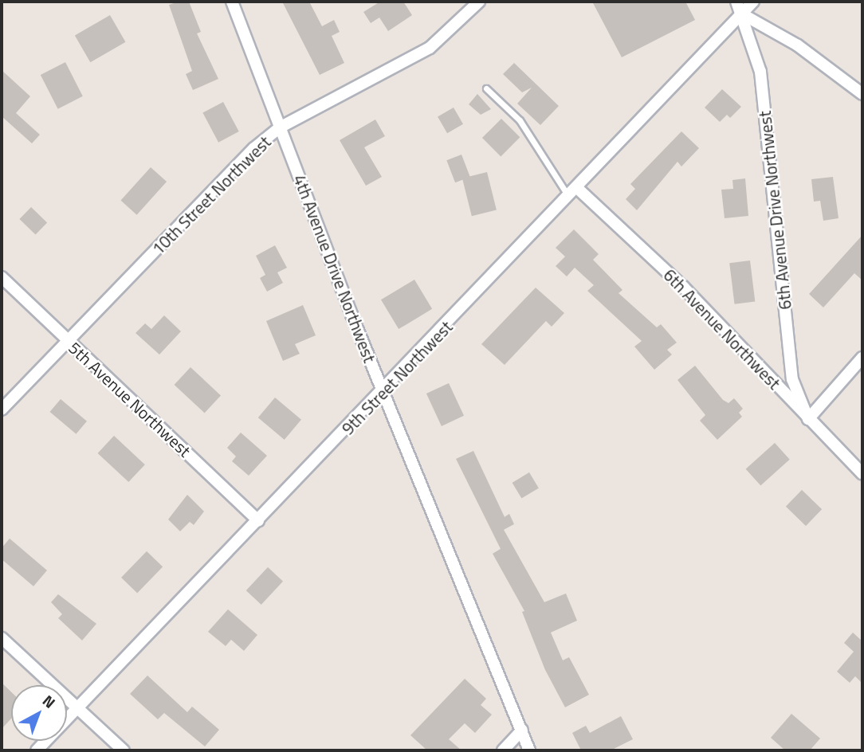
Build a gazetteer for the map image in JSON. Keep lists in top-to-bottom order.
{
  "streets": {
    "street": [
      "10th Street Northwest",
      "6th Avenue Drive Northwest",
      "4th Avenue Drive Northwest",
      "6th Avenue Northwest",
      "9th Street Northwest",
      "5th Avenue Northwest"
    ]
  },
  "crossings": [
    ["10th Street Northwest", "4th Avenue Drive Northwest"],
    ["10th Street Northwest", "5th Avenue Northwest"],
    ["6th Avenue Drive Northwest", "6th Avenue Northwest"],
    ["6th Avenue Drive Northwest", "9th Street Northwest"],
    ["4th Avenue Drive Northwest", "9th Street Northwest"],
    ["6th Avenue Northwest", "9th Street Northwest"],
    ["9th Street Northwest", "5th Avenue Northwest"]
  ],
  "north": "top right"
}
